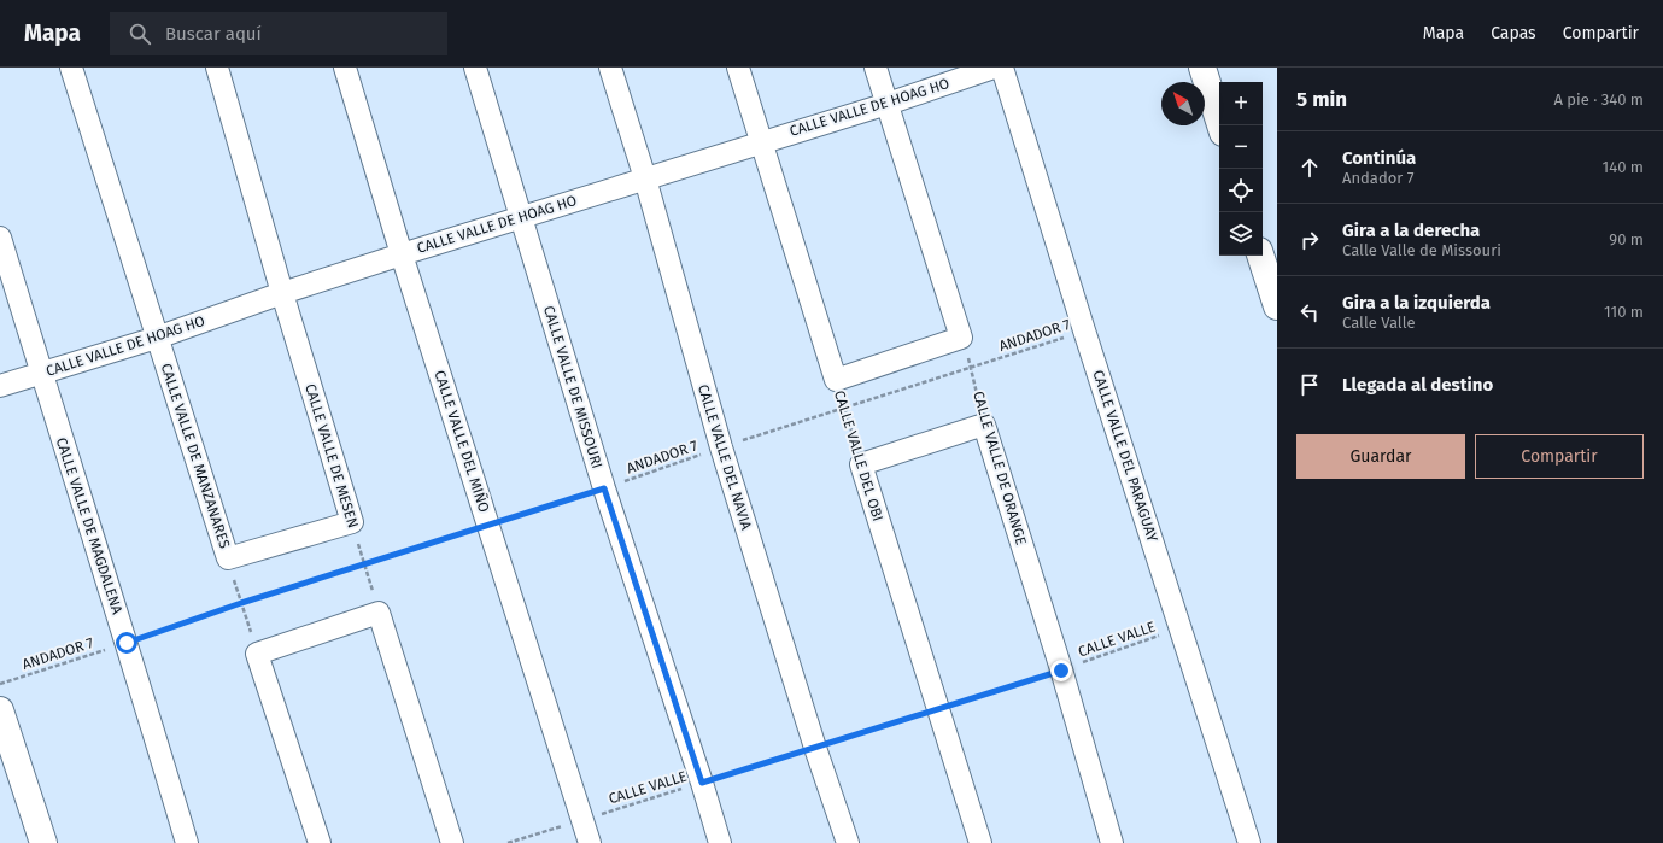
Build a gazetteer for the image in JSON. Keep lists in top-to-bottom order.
{
  "streets": {
    "street": [
      "CALLE VALLE DE HOAG HO",
      "CALLE VALLE DE MISSOURI",
      "CALLE VALLE DEL MIÑO",
      "CALLE VALLE DE MANZANARES",
      "CALLE VALLE DE MESEN",
      "CALLE VALLE DEL OBI",
      "CALLE VALLE DEL PARAGUAY",
      "CALLE VALLE DEL NAVIA",
      "CALLE VALLE DE ORANGE",
      "CALLE VALLE DE MAGDALENA"
    ],
    "path": ["ANDADOR 7", "CALLE VALLE"]
  },
  "crossings": [
    ["CALLE VALLE DE HOAG HO", "CALLE VALLE DE MISSOURI"],
    ["CALLE VALLE DE HOAG HO", "CALLE VALLE DEL MIÑO"],
    ["CALLE VALLE DE HOAG HO", "CALLE VALLE DE MANZANARES"],
    ["CALLE VALLE DE HOAG HO", "CALLE VALLE DE MESEN"],
    ["CALLE VALLE DE HOAG HO", "CALLE VALLE DEL OBI"],
    ["CALLE VALLE DE HOAG HO", "CALLE VALLE DEL NAVIA"],
    ["CALLE VALLE DE HOAG HO", "CALLE VALLE DE MAGDALENA"],
    ["ANDADOR 7", "CALLE VALLE DE MISSOURI"],
    ["ANDADOR 7", "CALLE VALLE DEL MIÑO"],
    ["ANDADOR 7", "CALLE VALLE DE MANZANARES"],
    ["ANDADOR 7", "CALLE VALLE DE MESEN"],
    ["ANDADOR 7", "CALLE VALLE DEL OBI"],
    ["ANDADOR 7", "CALLE VALLE DEL PARAGUAY"],
    ["ANDADOR 7", "CALLE VALLE DEL NAVIA"],
    ["ANDADOR 7", "CALLE VALLE DE ORANGE"],
    ["ANDADOR 7", "CALLE VALLE DE MAGDALENA"],
    ["CALLE VALLE DE MISSOURI", "CALLE VALLE"],
    ["CALLE VALLE DEL MIÑO", "CALLE VALLE"],
    ["CALLE VALLE DEL OBI", "CALLE VALLE"],
    ["CALLE VALLE DEL PARAGUAY", "CALLE VALLE"],
    ["CALLE VALLE DEL NAVIA", "CALLE VALLE"],
    ["CALLE VALLE DE ORANGE", "CALLE VALLE"]
  ],
  "north": "top left",
  "page": {
    "header": "Mapa",
    "search": "Buscar aquí",
    "nav": ["Mapa", "Capas", "Compartir"],
    "heading": ["5 min", "A pie · 340 m"],
    "map_buttons": ["+", "−"],
    "list": [
      ["Continúa", "Andador 7", "140 m"],
      ["Gira a la derecha", "Calle Valle de Missouri", "90 m"],
      ["Gira a la izquierda", "Calle Valle", "110 m"],
      "Llegada al destino"
    ],
    "buttons": ["Guardar", "Compartir"]
  }
}
